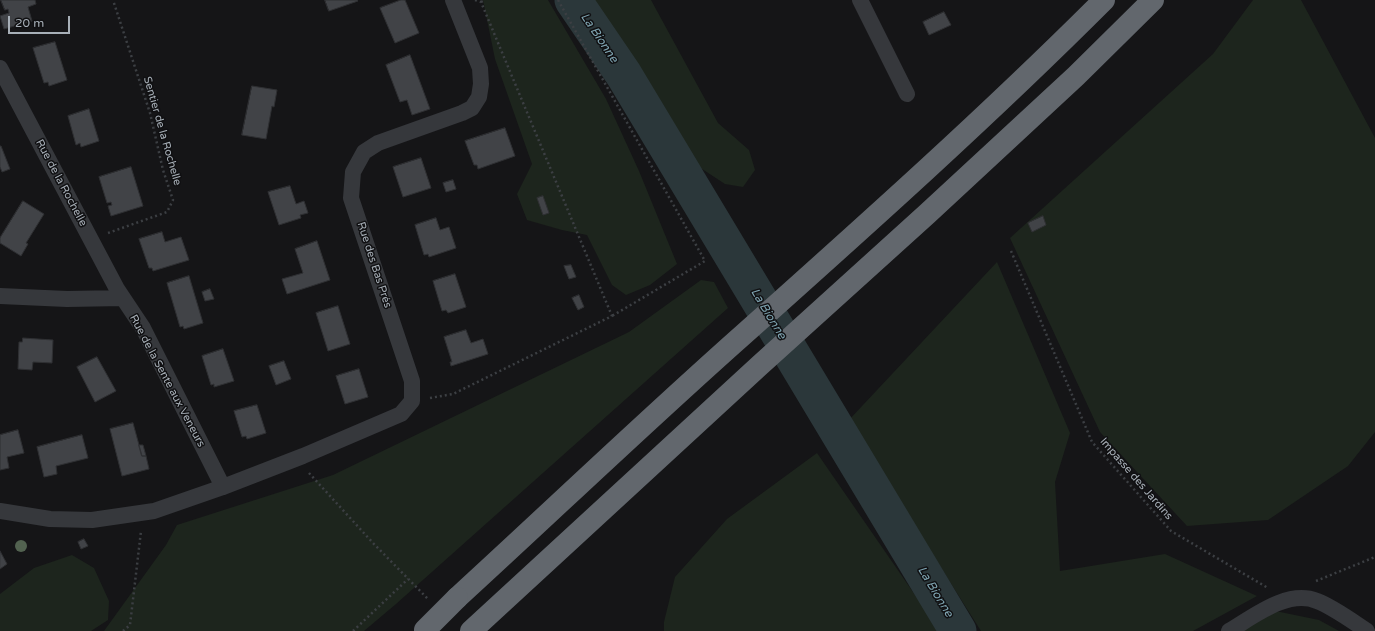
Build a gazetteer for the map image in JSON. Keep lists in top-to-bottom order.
{
  "streets": {
    "street": ["Rue de la Rochelle", "Rue des Bas Prés", "Rue de la Sente aux Veneurs"],
    "path": ["Sentier de la Rochelle", "Impasse des Jardins"]
  },
  "crossings": [
    ["Sentier de la Rochelle", "Rue de la Rochelle"],
    ["Rue de la Rochelle", "Rue de la Sente aux Veneurs"]
  ],
  "water": ["La Bionne"],
  "scale_bar": "20 m"
}
